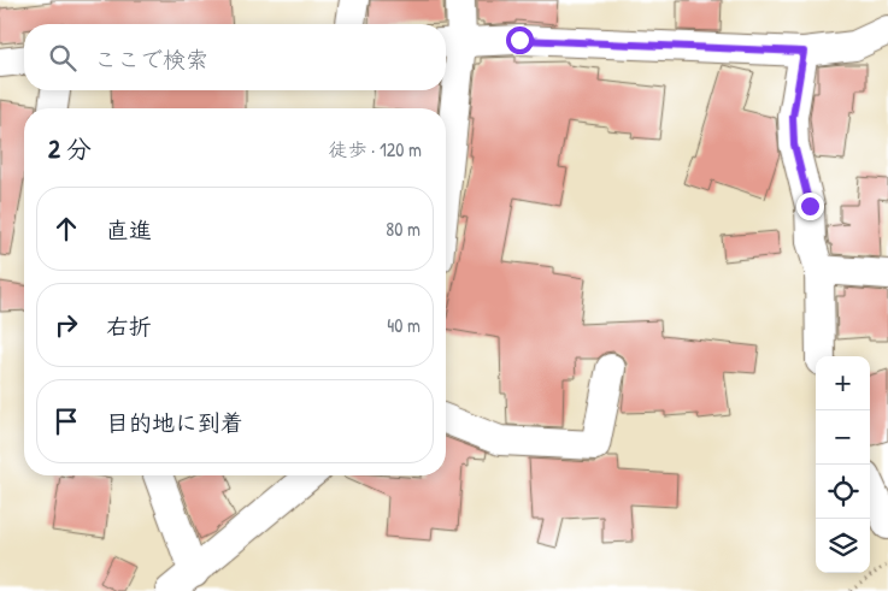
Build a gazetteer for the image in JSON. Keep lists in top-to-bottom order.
{
  "page": {
    "search": "ここで検索",
    "heading": ["2 分", "徒歩 · 120 m"],
    "list": [
      ["直進", "80 m"],
      ["右折", "40 m"],
      "目的地に到着"
    ],
    "map_buttons": ["+", "−"]
  }
}
